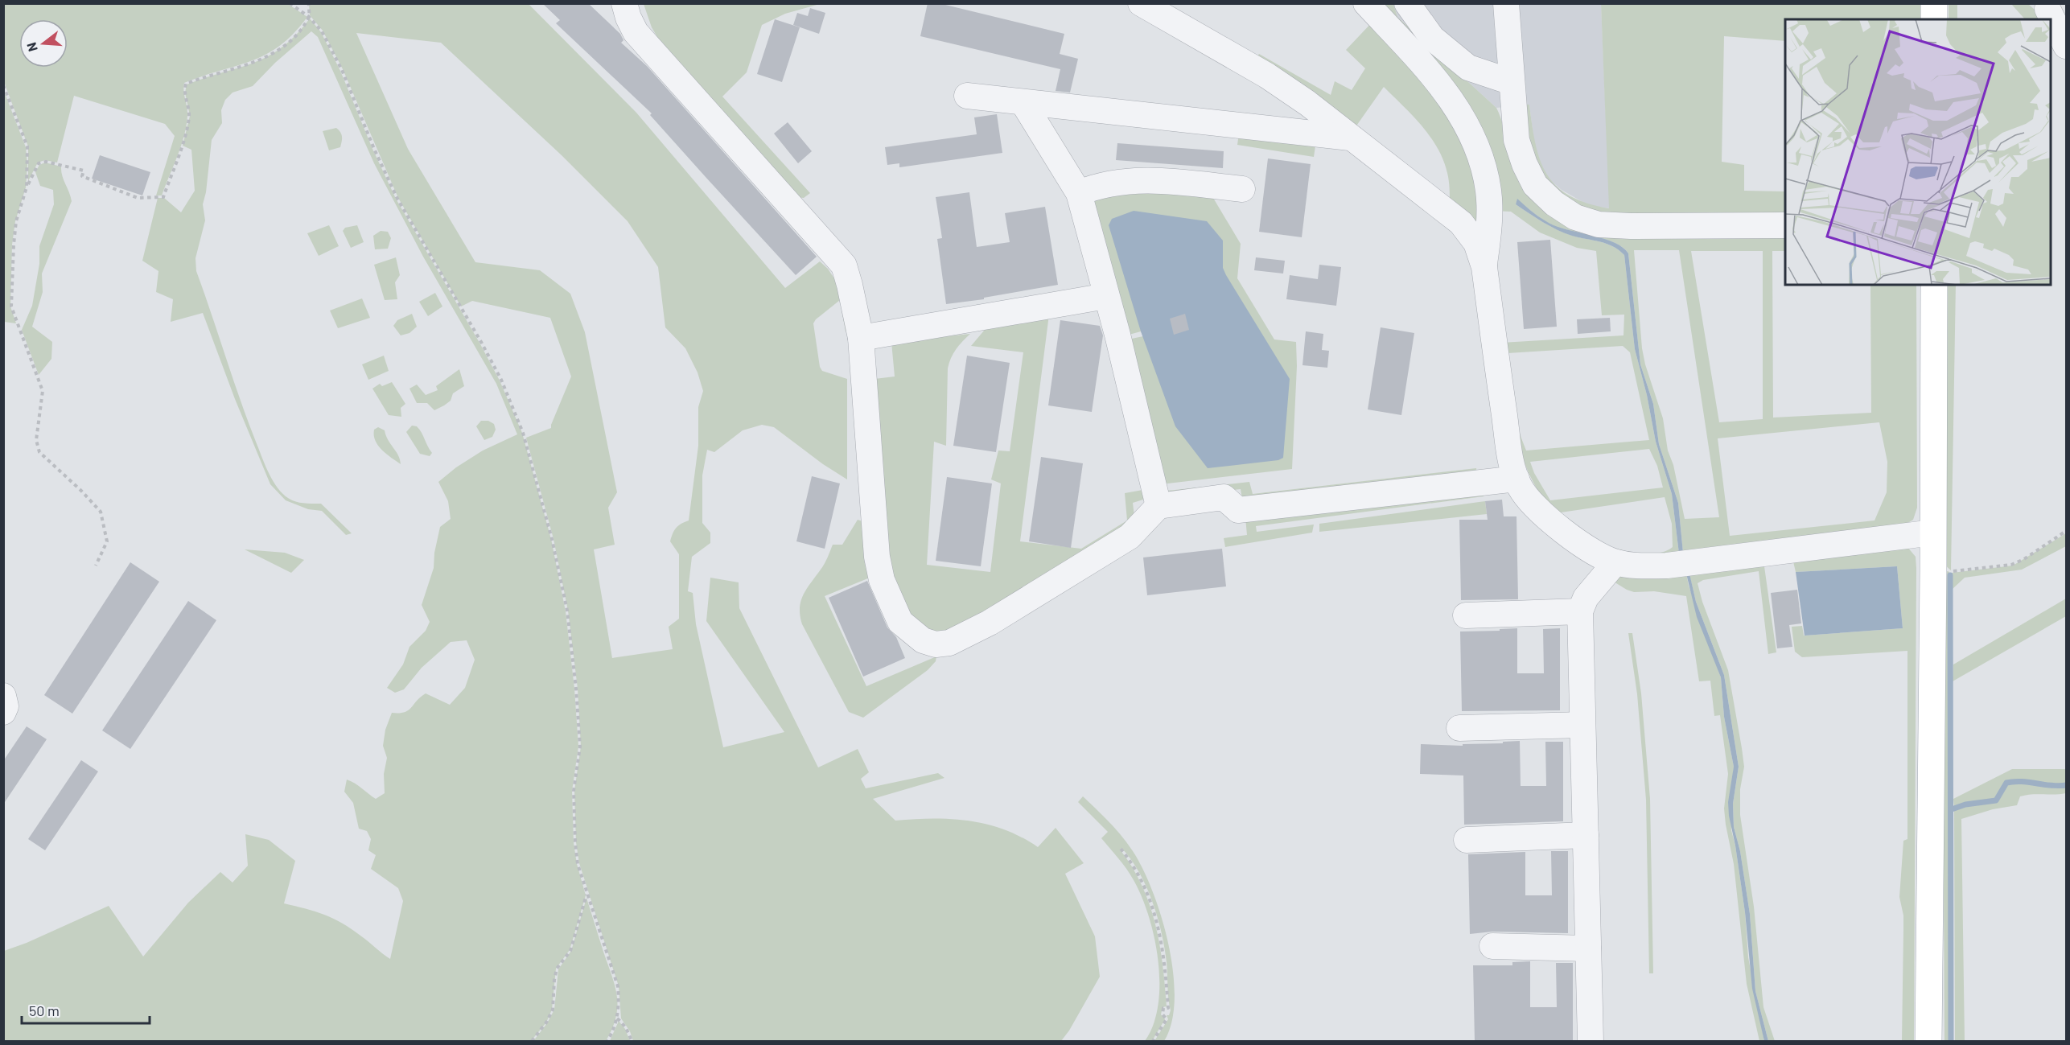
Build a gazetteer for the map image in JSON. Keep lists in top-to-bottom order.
{
  "scale_bar": "50 m",
  "north": "left"
}
